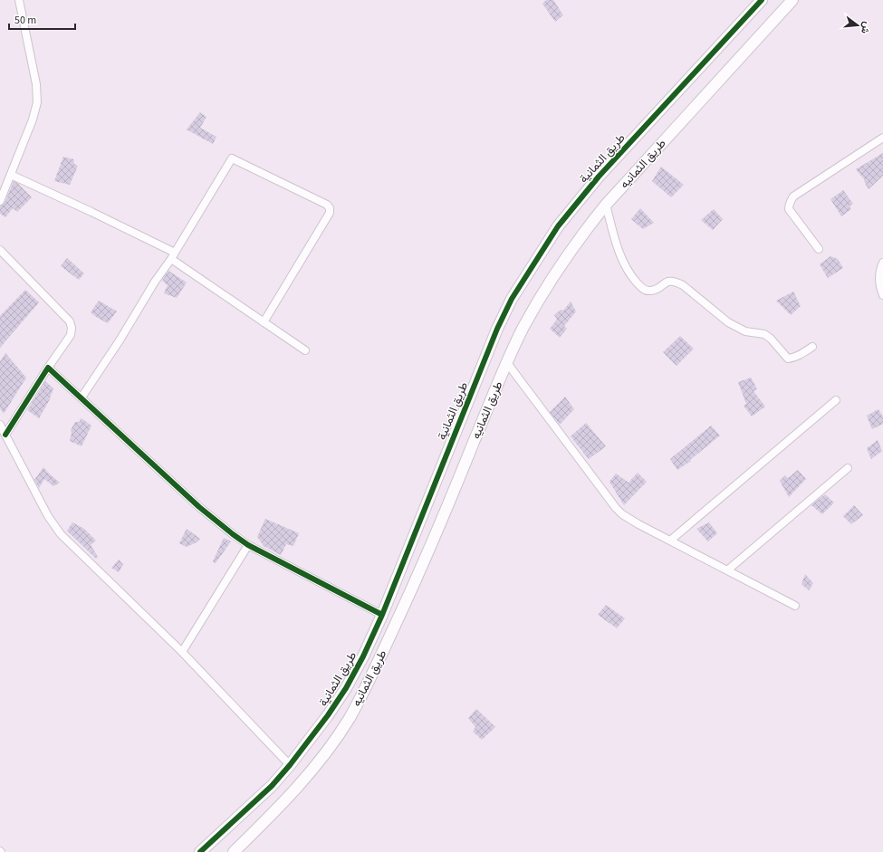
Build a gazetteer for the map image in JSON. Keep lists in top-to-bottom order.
{
  "streets": {
    "street": ["طريق الثمانية", "طريق الثمانيه"]
  },
  "scale_bar": "50 m",
  "north": "right"
}
